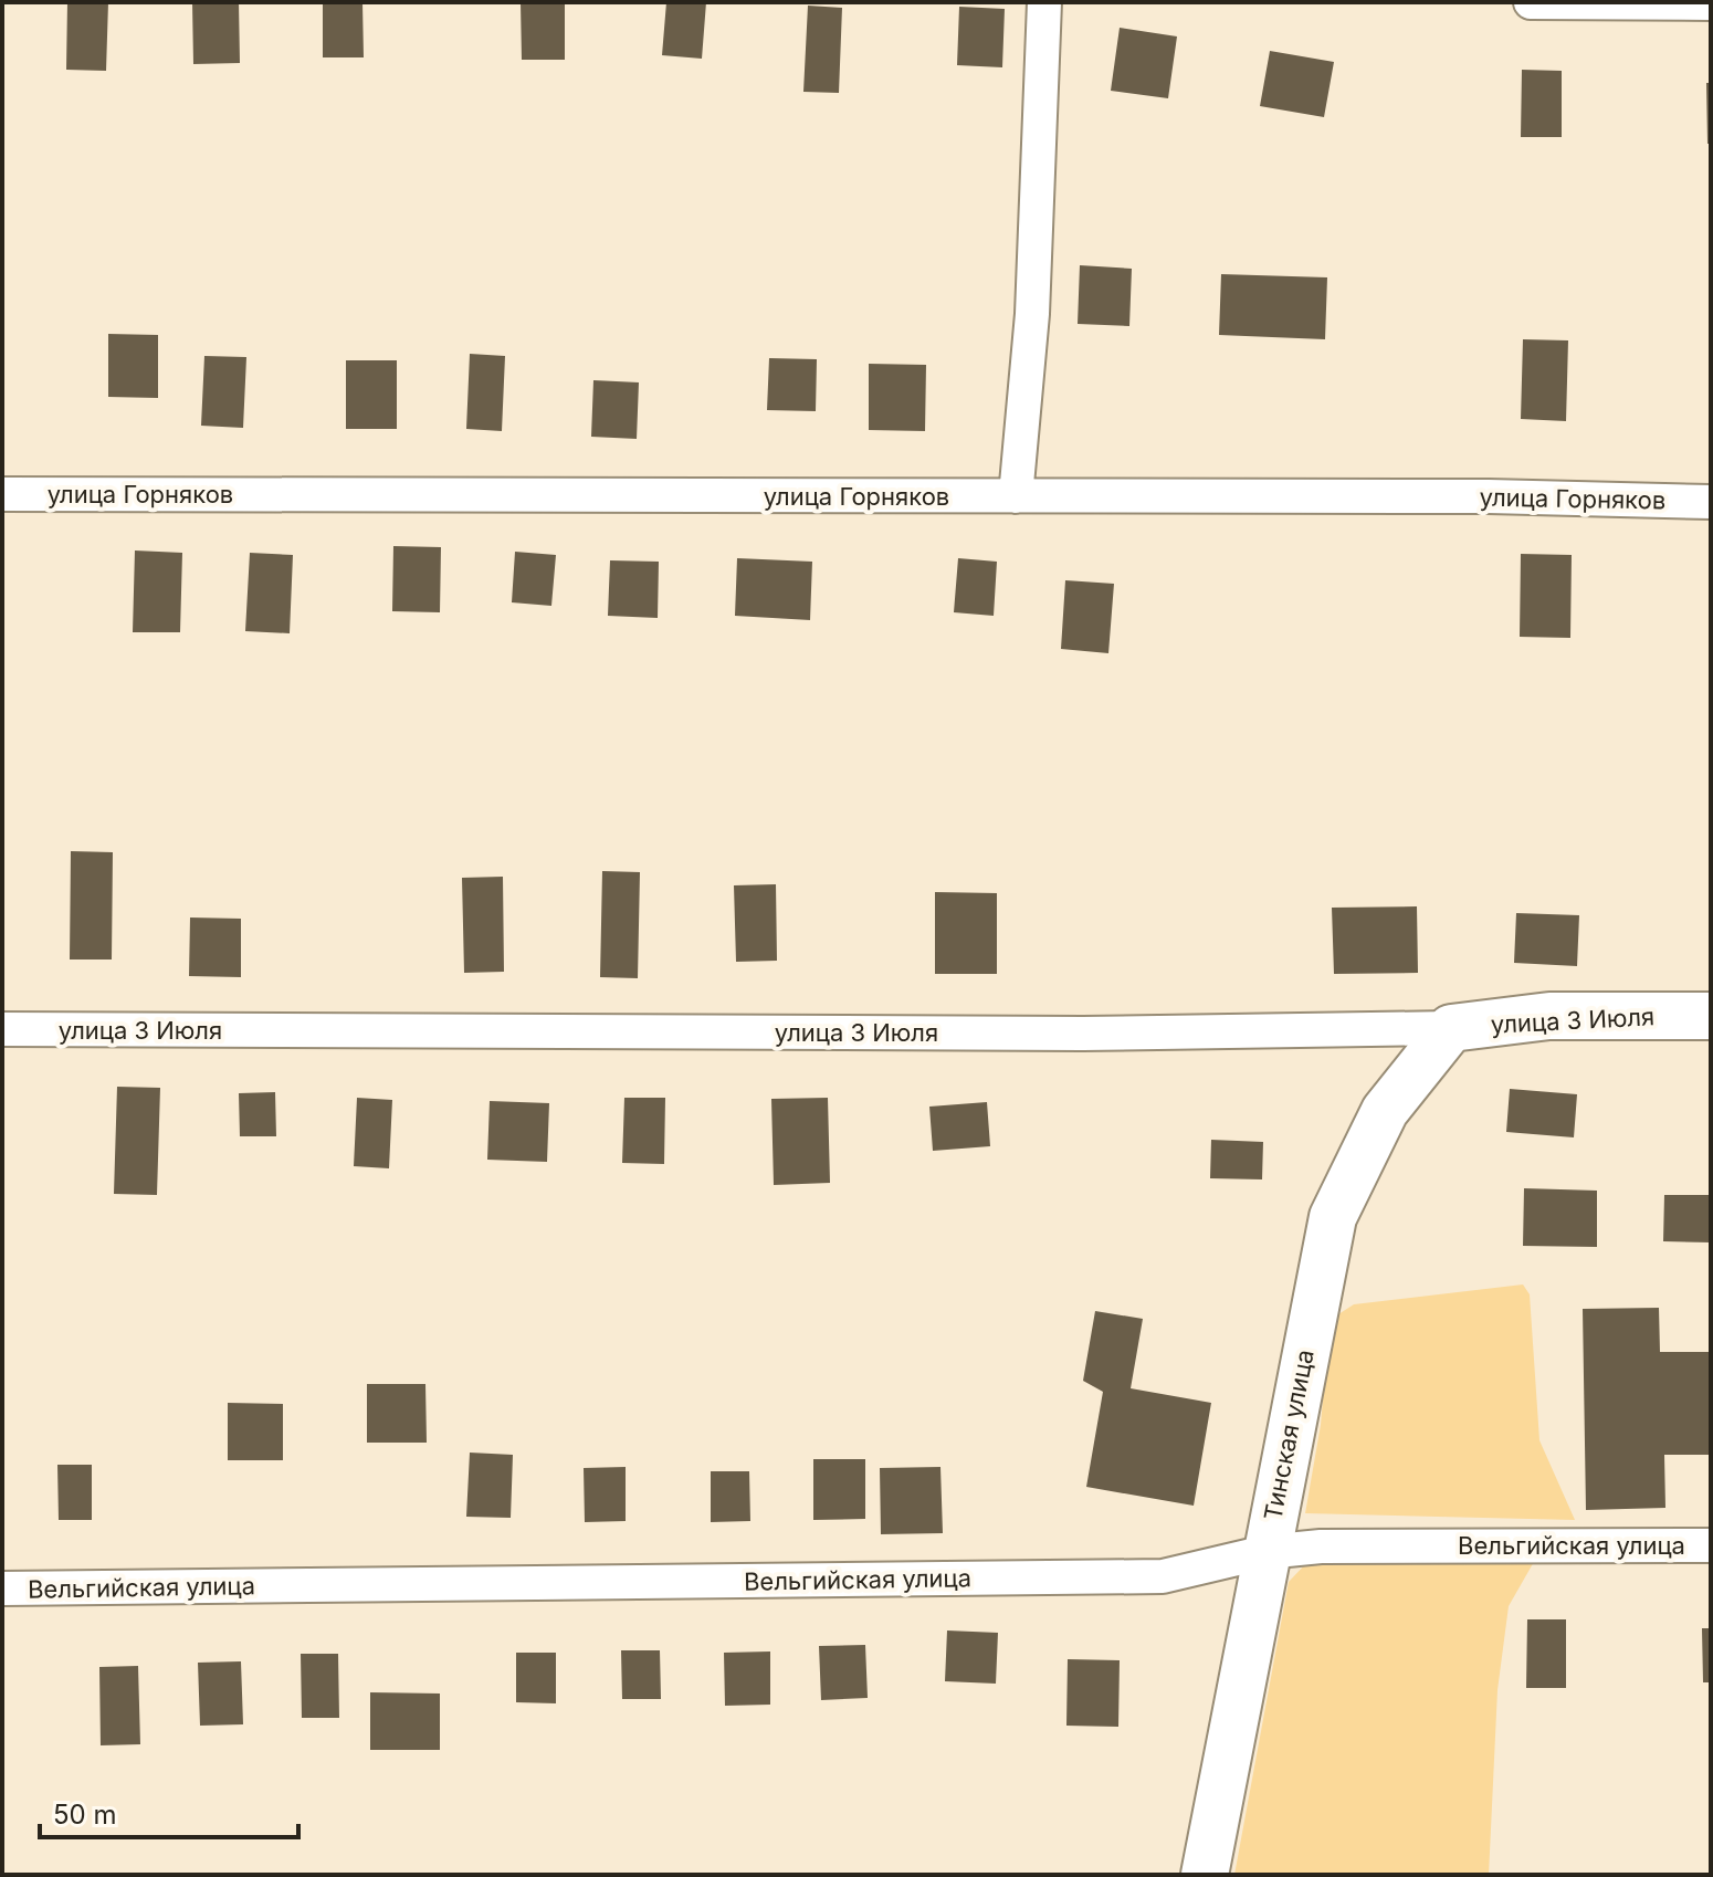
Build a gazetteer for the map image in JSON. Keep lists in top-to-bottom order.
{
  "streets": {
    "street": [
      "улица Горняков",
      "улица 3 Июля",
      "Тинская улица",
      "Вельгийская улица"
    ]
  },
  "crossings": [
    ["улица 3 Июля", "Тинская улица"],
    ["Тинская улица", "Вельгийская улица"]
  ],
  "scale_bar": "50 m"
}
